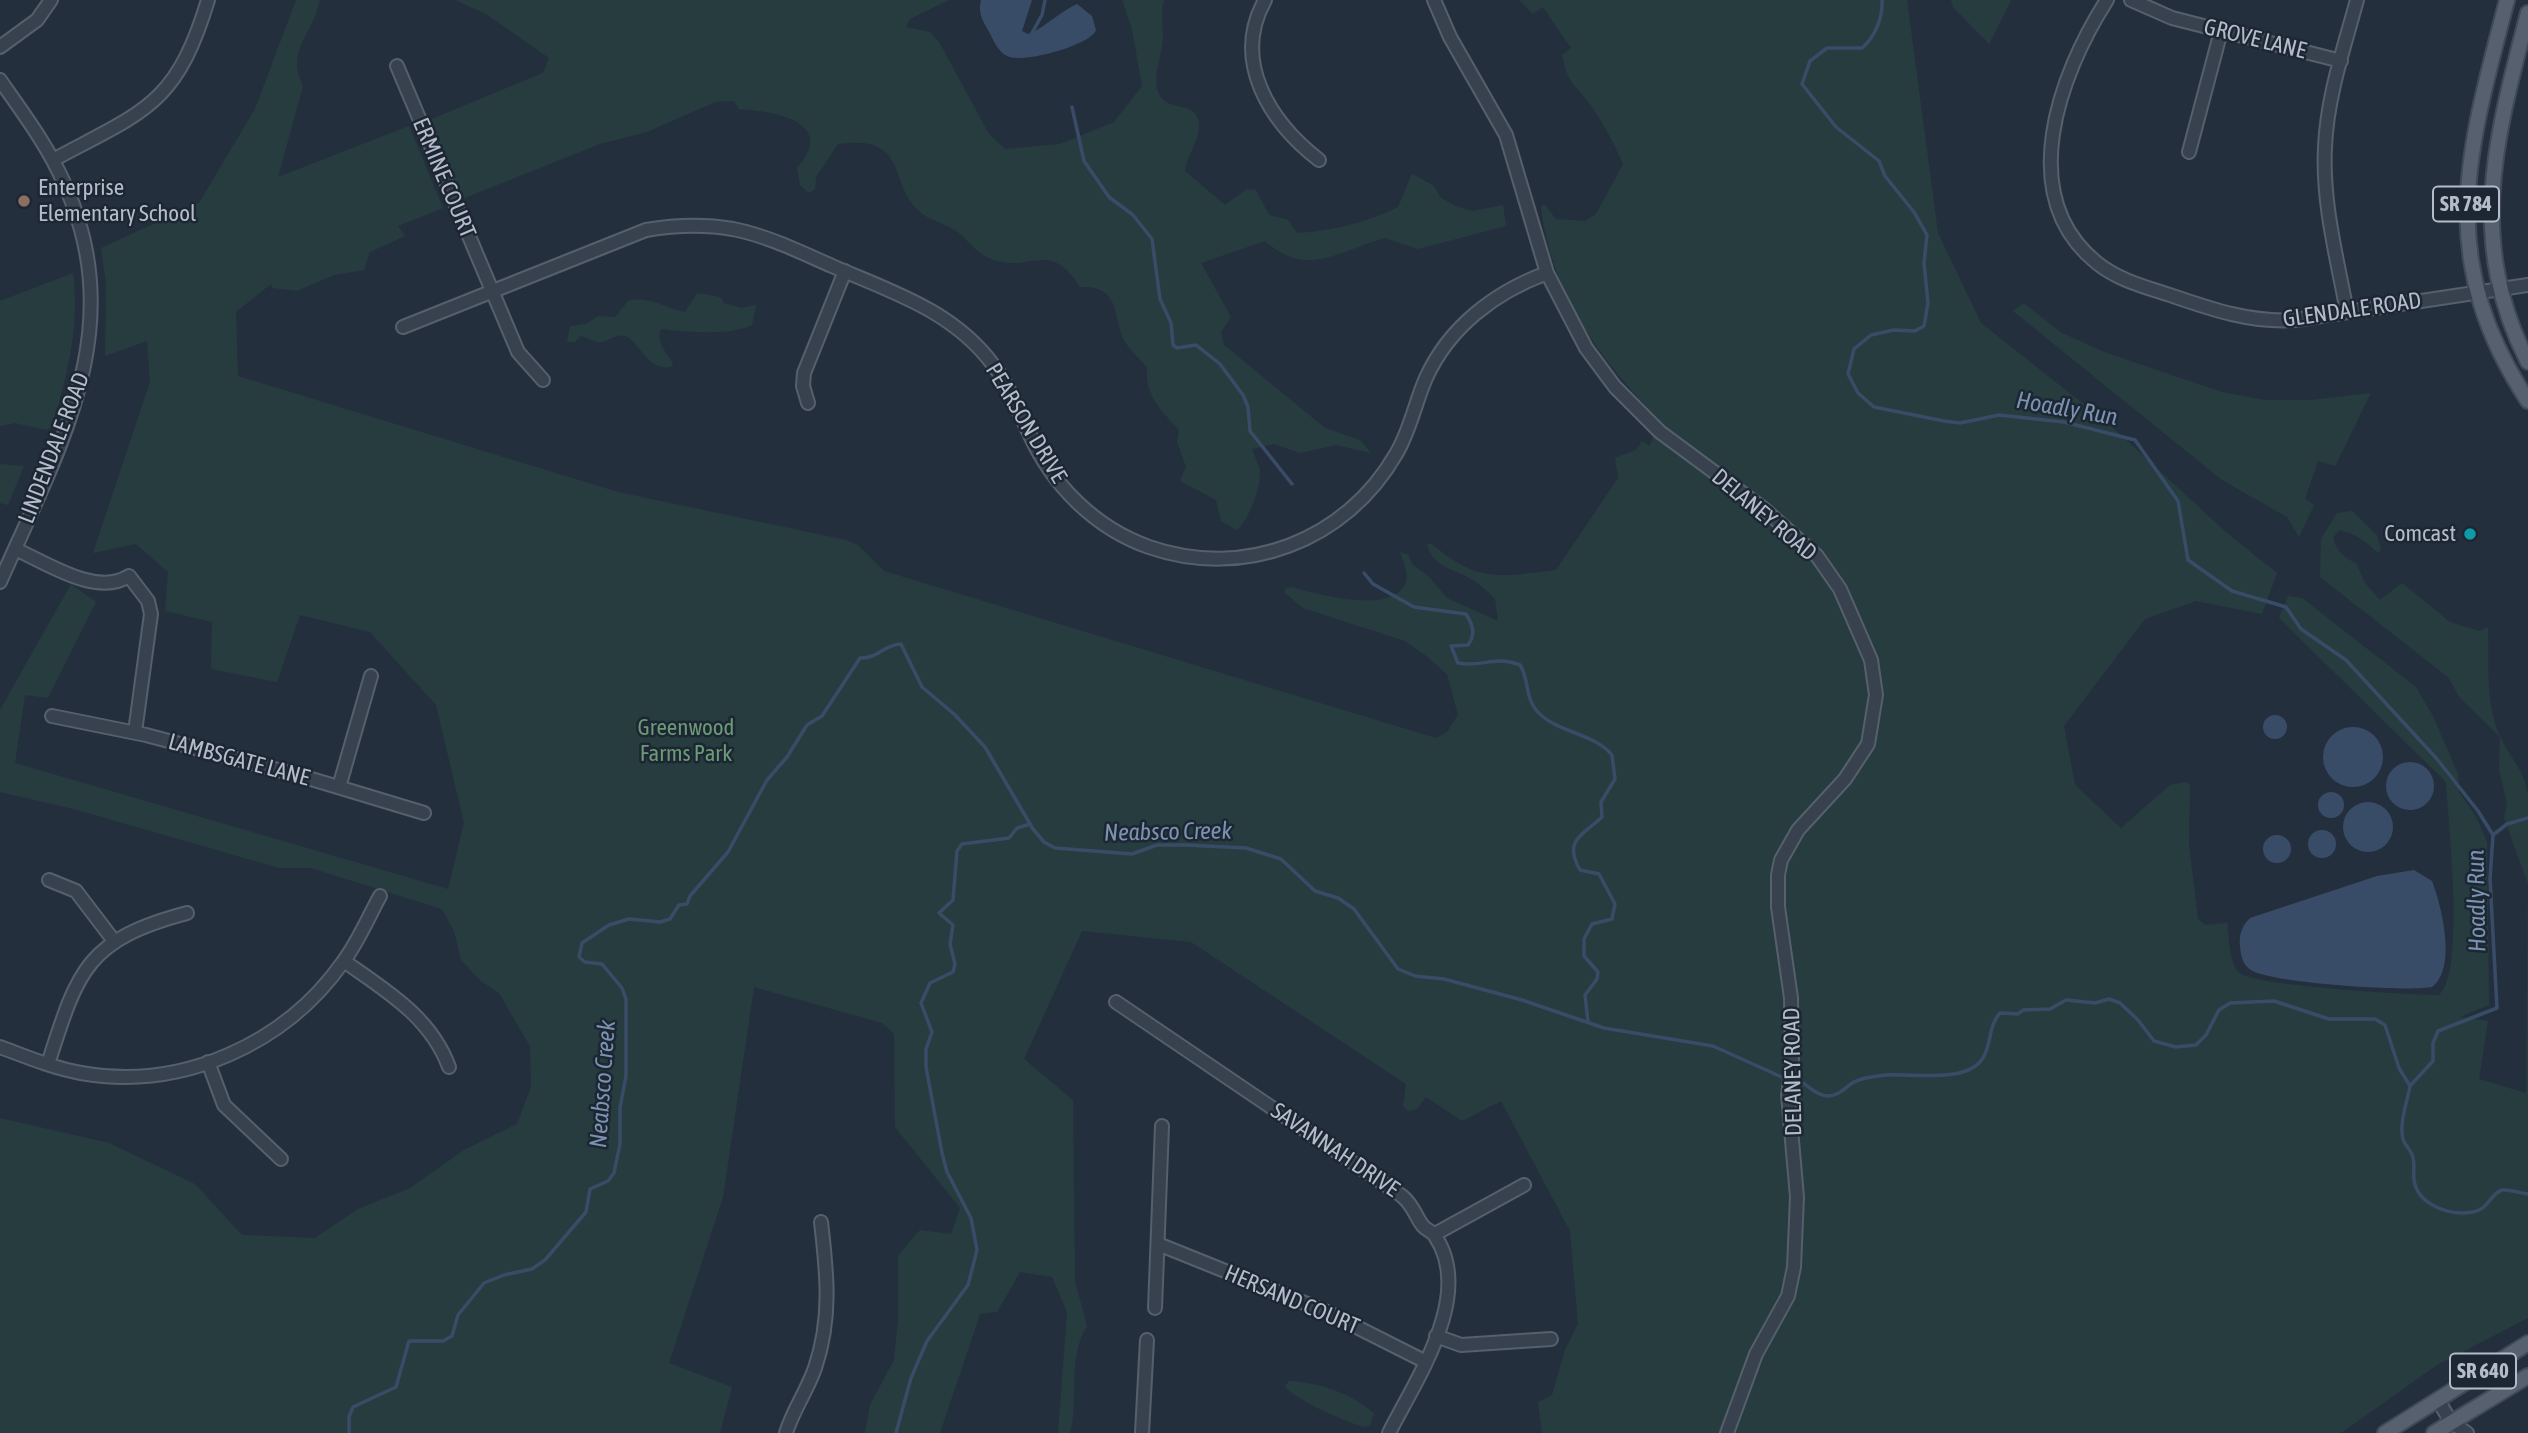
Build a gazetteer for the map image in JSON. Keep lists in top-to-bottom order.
{
  "streets": {
    "main road": ["SR 784", "SR 640"],
    "street": [
      "GROVE LANE",
      "ERMINE COURT",
      "GLENDALE ROAD",
      "PEARSON DRIVE",
      "LINDENDALE ROAD",
      "DELANEY ROAD",
      "LAMBSGATE LANE",
      "SAVANNAH DRIVE",
      "HERSAND COURT"
    ]
  },
  "crossings": [
    ["ERMINE COURT", "PEARSON DRIVE"],
    ["SR 784", "GLENDALE ROAD"],
    ["PEARSON DRIVE", "DELANEY ROAD"],
    ["SAVANNAH DRIVE", "HERSAND COURT"]
  ],
  "water": ["Hoadly Run", "Neabsco Creek"],
  "parks": ["Greenwood Farms Park"],
  "places": ["Enterprise Elementary School", "Comcast"]
}
